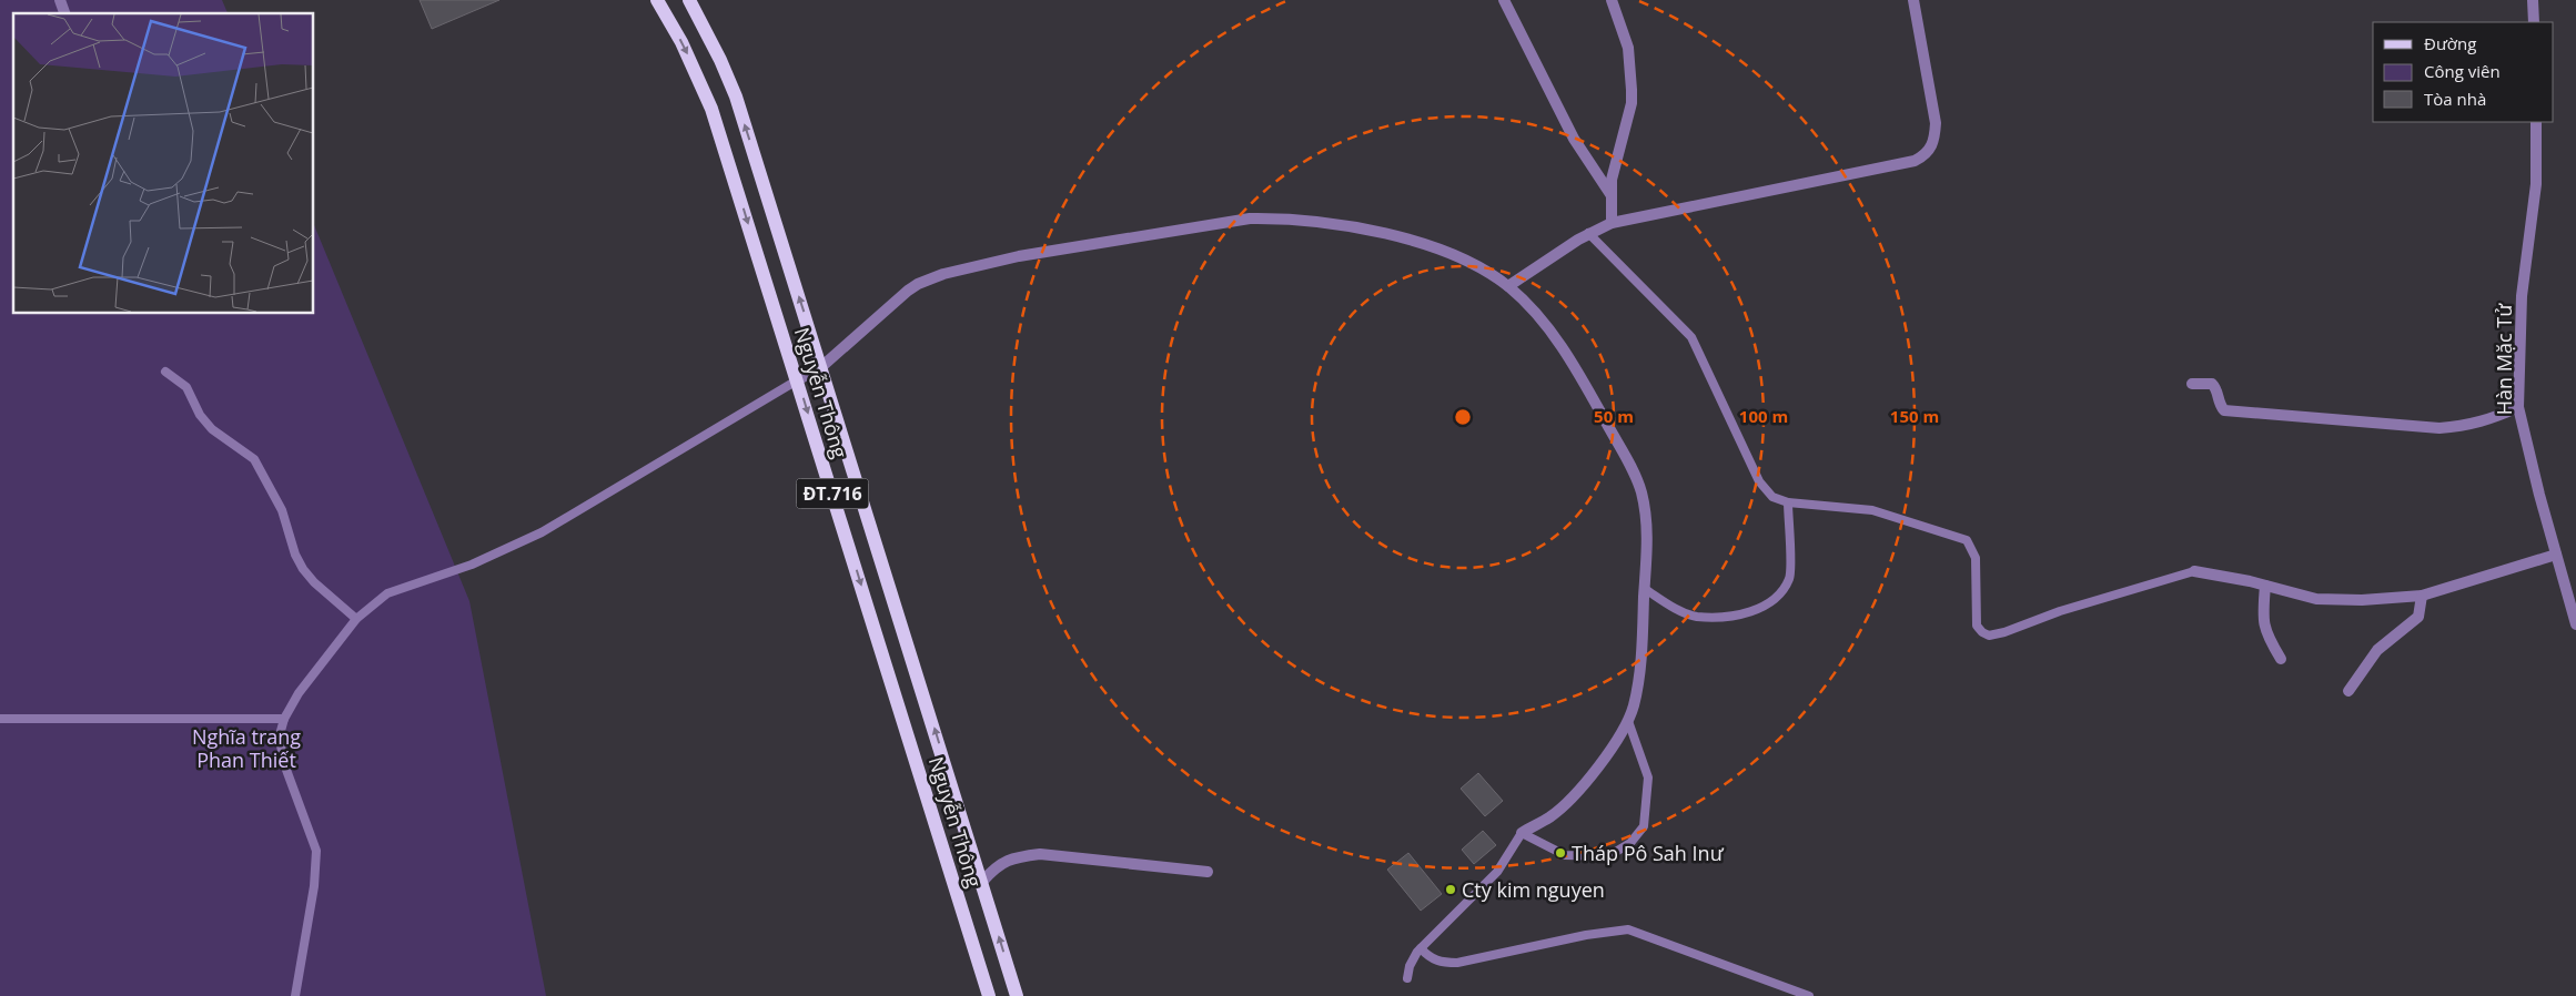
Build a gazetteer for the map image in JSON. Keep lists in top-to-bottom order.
{
  "streets": {
    "main road": ["Nguyễn Thông", "ĐT.716"],
    "street": ["Hàn Mặc Tử"]
  },
  "parks": ["Nghĩa trang Phan Thiết"],
  "places": ["Tháp Pô Sah Inư", "Cty kim nguyen"],
  "legend": ["Đường", "Công viên", "Tòa nhà"],
  "rings": ["50 m", "100 m", "150 m"]
}
